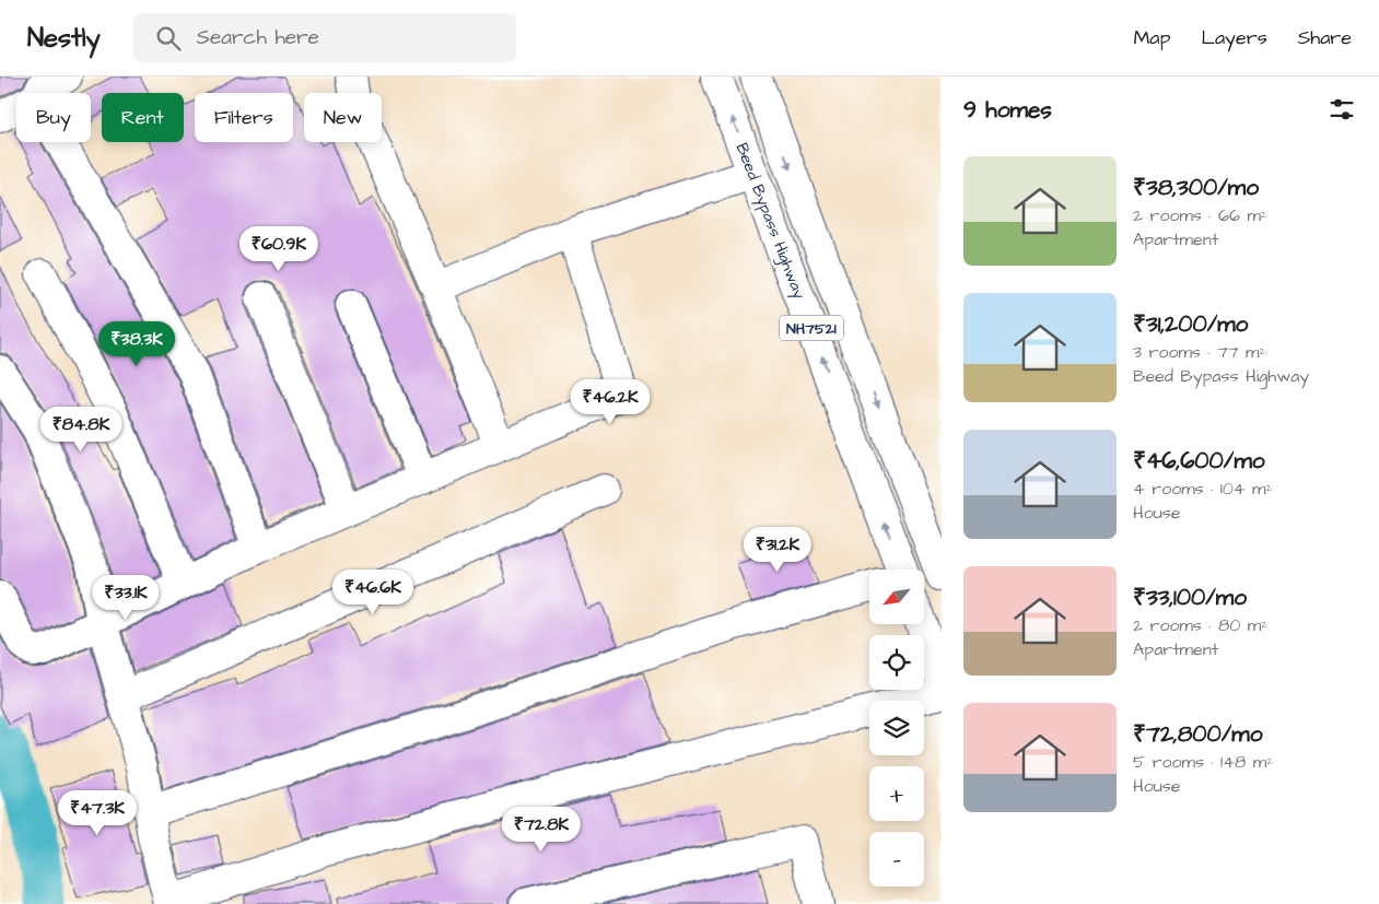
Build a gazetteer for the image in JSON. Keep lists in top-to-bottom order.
{
  "streets": {
    "main road": ["Beed Bypass Highway", "NH752I"]
  },
  "north": "bottom left",
  "page": {
    "header": "Nestly",
    "search": "Search here",
    "nav": ["Map", "Layers", "Share"],
    "heading": "9 homes",
    "chip": [
      "Buy",
      "Rent",
      "Filters",
      "New"
    ],
    "list": [
      {
        "name": "₹38,300/mo",
        "note": "2 rooms · 66 m² · Apartment"
      },
      {
        "name": "₹31,200/mo",
        "note": "3 rooms · 77 m² · Beed Bypass Highway"
      },
      {
        "name": "₹46,600/mo",
        "note": "4 rooms · 104 m² · House"
      },
      {
        "name": "₹33,100/mo",
        "note": "2 rooms · 80 m² · Apartment"
      },
      {
        "name": "₹72,800/mo",
        "note": "5 rooms · 148 m² · House"
      }
    ],
    "price": [
      "₹60.9K",
      "₹38.3K",
      "₹46.2K",
      "₹84.8K",
      "₹31.2K",
      "₹46.6K",
      "₹33.1K",
      "₹47.3K",
      "₹72.8K"
    ],
    "map_buttons": ["+", "−"]
  }
}
